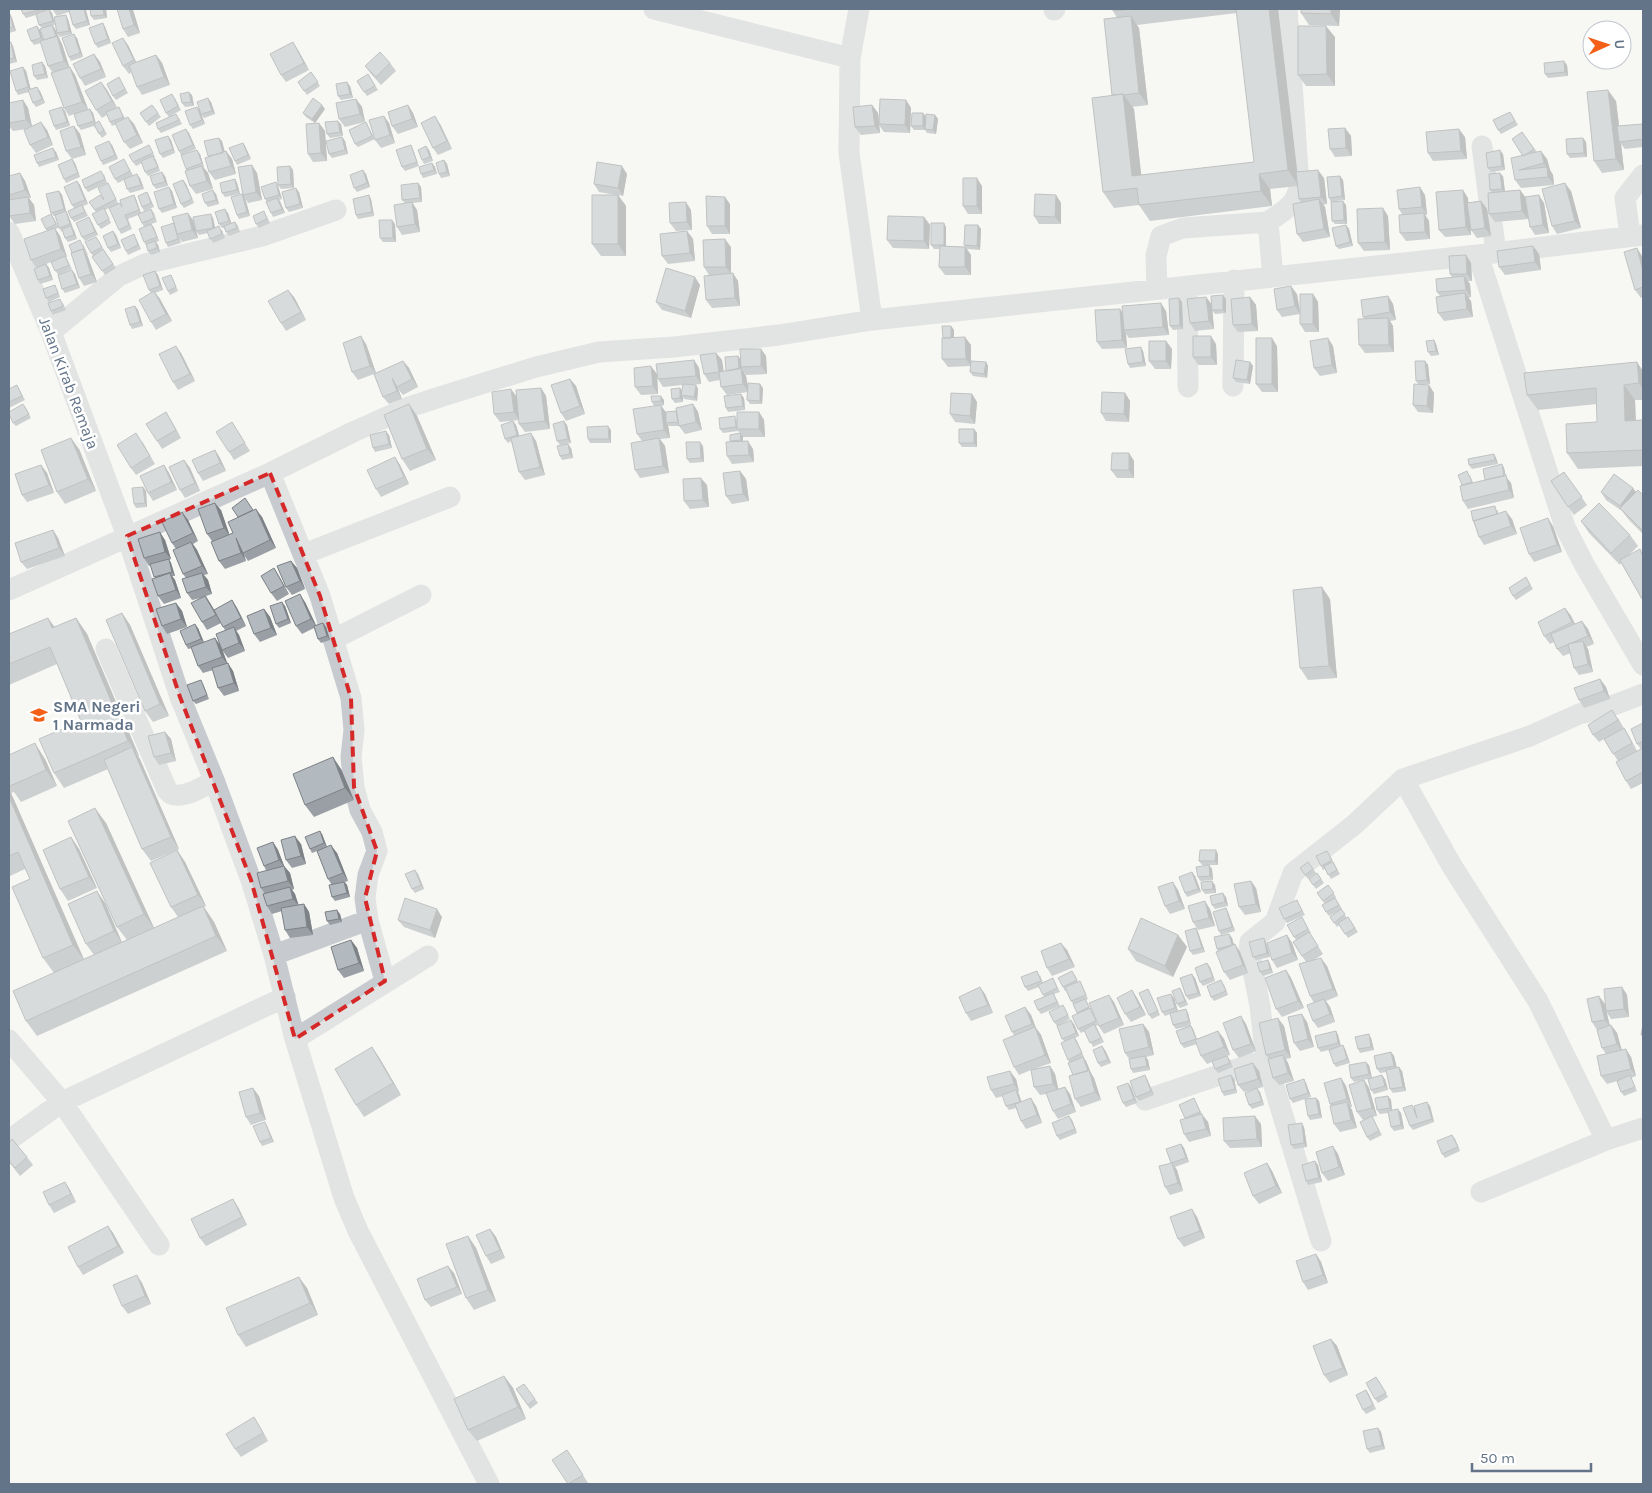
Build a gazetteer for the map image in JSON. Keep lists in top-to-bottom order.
{
  "streets": {
    "street": ["Jalan Kirab Remaja"]
  },
  "places": {
    "school or university": ["SMA Negeri 1 Narmada"]
  },
  "scale_bar": "50 m",
  "north": "right"
}
